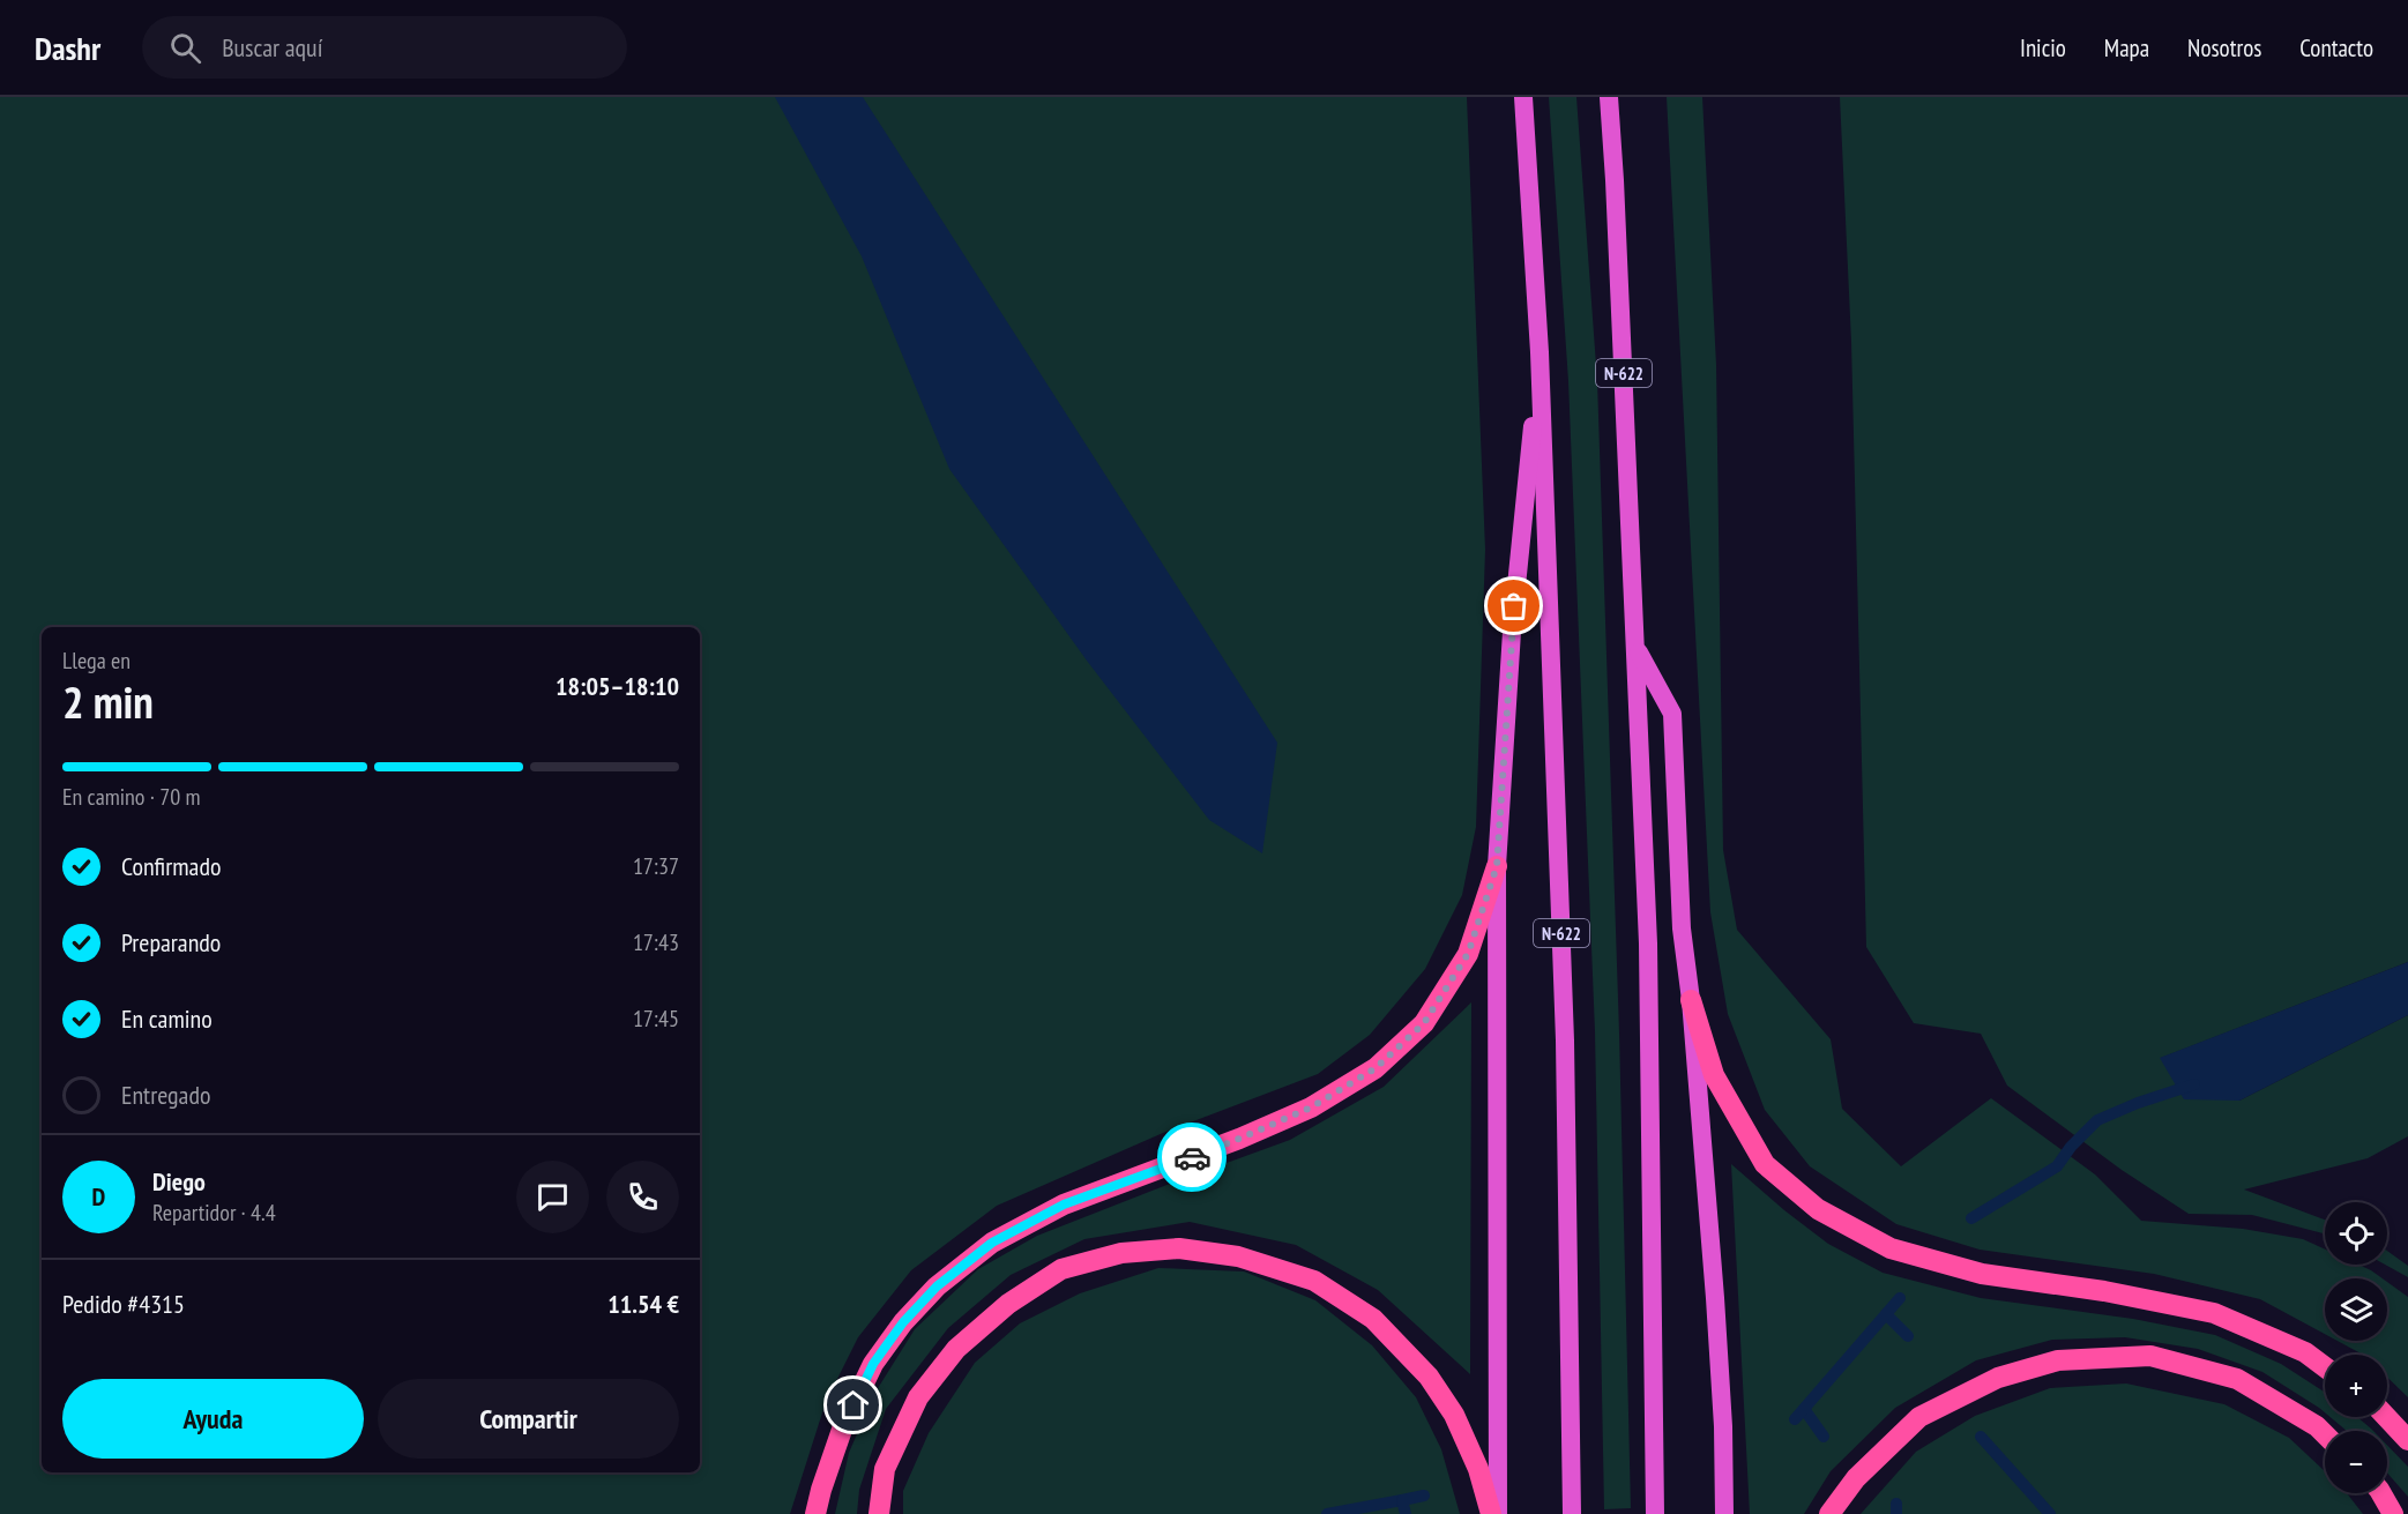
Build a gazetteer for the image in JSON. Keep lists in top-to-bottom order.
{
  "streets": {
    "highway": ["N-622"]
  },
  "page": {
    "header": "Dashr",
    "search": "Buscar aquí",
    "nav": [
      "Inicio",
      "Mapa",
      "Nosotros",
      "Contacto"
    ],
    "heading": ["2 min", "Llega en", "18:05–18:10"],
    "panel": [
      "Diego",
      "Repartidor · 4.4",
      "Pedido #4315",
      "11.54 €"
    ],
    "bar": "En camino · 70 m",
    "list": [
      ["Confirmado", "17:37"],
      ["Preparando", "17:43"],
      ["En camino", "17:45"],
      "Entregado"
    ],
    "round": "D",
    "map_buttons": ["+", "−"],
    "buttons": ["Ayuda", "Compartir"]
  }
}
